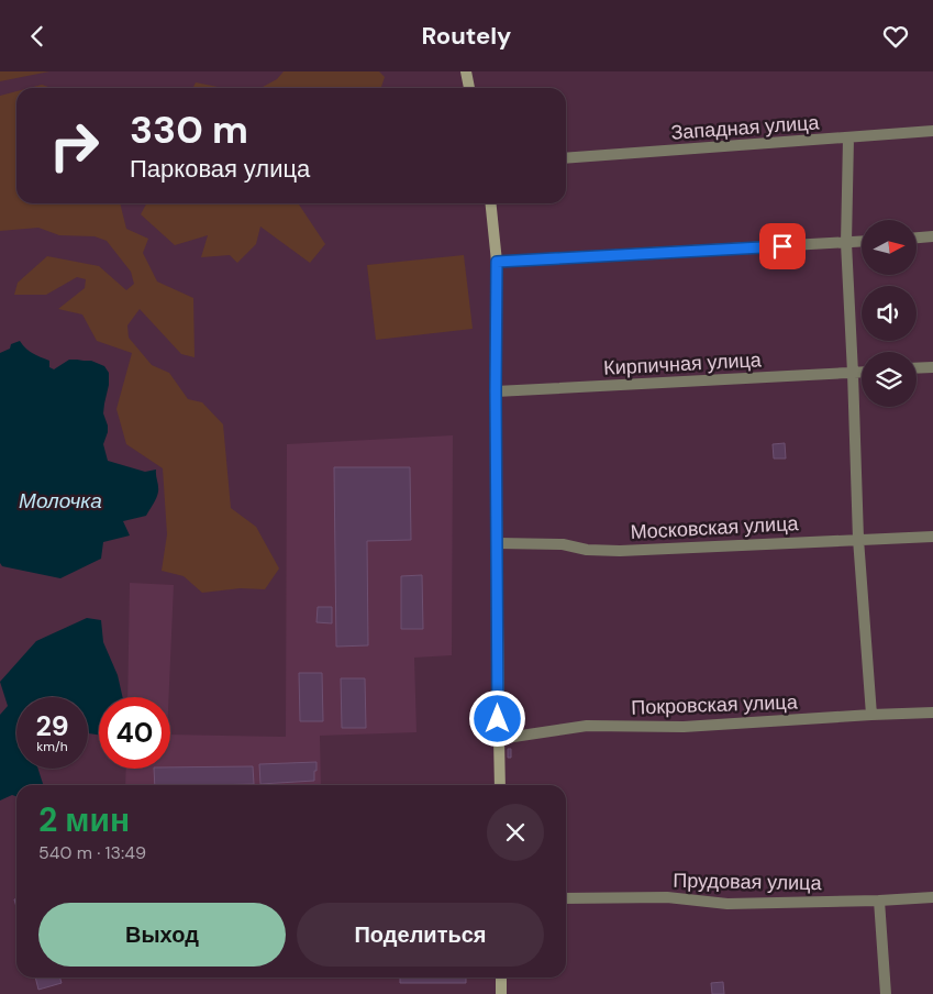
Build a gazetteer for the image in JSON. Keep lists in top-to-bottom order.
{
  "streets": {
    "street": [
      "Западная улица",
      "Кирпичная улица",
      "Московская улица",
      "Покровская улица",
      "Прудовая улица"
    ]
  },
  "water": ["Молочка"],
  "north": "right",
  "page": {
    "header": "Routely",
    "turn": ["330 m", "Парковая улица"],
    "speed": "29 km/h",
    "limit": "40",
    "heading": ["2 мин", "540 m · 13:49"],
    "buttons": ["Выход", "Поделиться"]
  }
}
